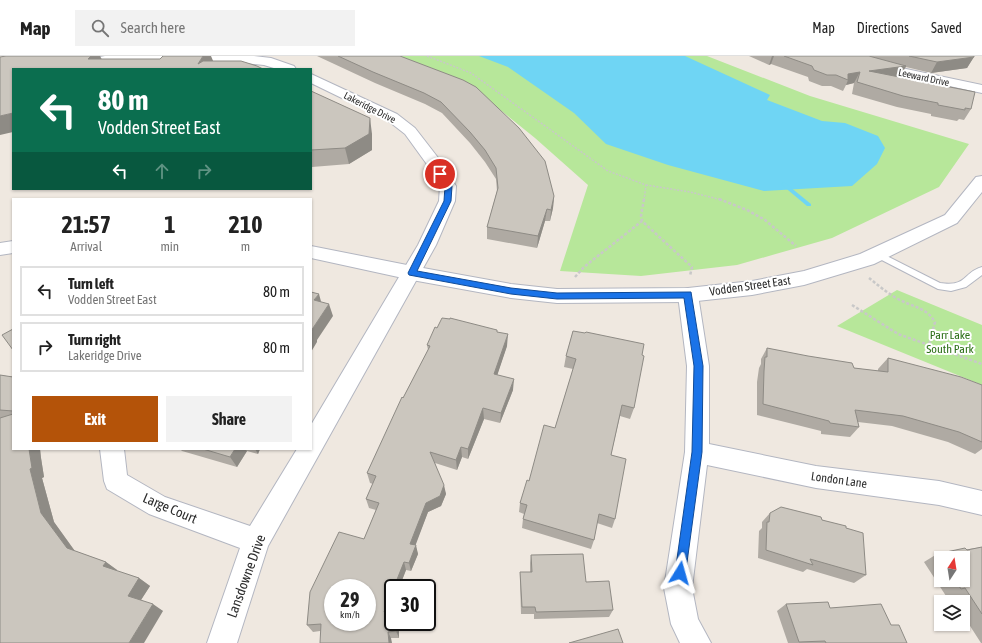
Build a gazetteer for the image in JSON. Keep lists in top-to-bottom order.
{
  "streets": {
    "street": [
      "Leeward Drive",
      "Lakeridge Drive",
      "Vodden Street East",
      "London Lane",
      "Large Court",
      "Lansdowne Drive"
    ]
  },
  "crossings": [
    ["Lakeridge Drive", "Vodden Street East"],
    ["Lakeridge Drive", "Lansdowne Drive"],
    ["Vodden Street East", "Lansdowne Drive"],
    ["Large Court", "Lansdowne Drive"]
  ],
  "parks": ["Parr Lake South Park"],
  "north": "top",
  "page": {
    "header": "Map",
    "search": "Search here",
    "nav": ["Map", "Directions", "Saved"],
    "turn": ["80 m", "Vodden Street East"],
    "eta": [
      "21:57",
      "Arrival",
      "1",
      "min",
      "210",
      "m"
    ],
    "list": [
      {
        "name": "Turn left",
        "note": "Vodden Street East",
        "value": "80 m"
      },
      {
        "name": "Turn right",
        "note": "Lakeridge Drive",
        "value": "80 m"
      }
    ],
    "buttons": ["Exit", "Share"],
    "speed": "29 km/h",
    "limit": "30"
  }
}
